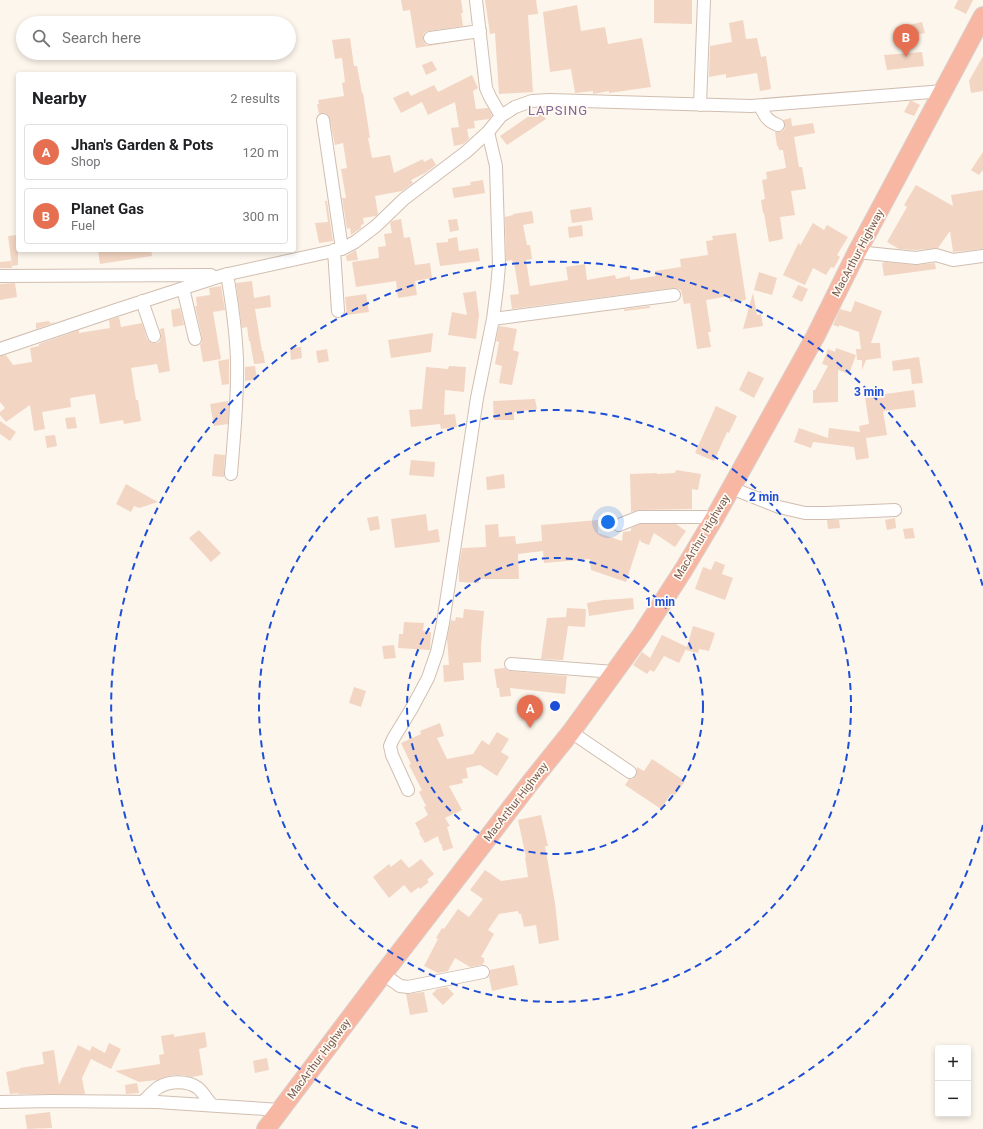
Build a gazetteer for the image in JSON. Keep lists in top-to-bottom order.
{
  "streets": {
    "highway": ["MacArthur Highway"]
  },
  "districts": ["LAPSING"],
  "page": {
    "search": "Search here",
    "pins": ["B", "A"],
    "heading": ["Nearby", "2 results"],
    "list": [
      {
        "mark": "A",
        "name": "Jhan's Garden & Pots",
        "note": "Shop",
        "value": "120 m"
      },
      {
        "mark": "B",
        "name": "Planet Gas",
        "note": "Fuel",
        "value": "300 m"
      }
    ],
    "map_buttons": ["+", "−"]
  },
  "rings": ["3 min", "2 min", "1 min"]
}
